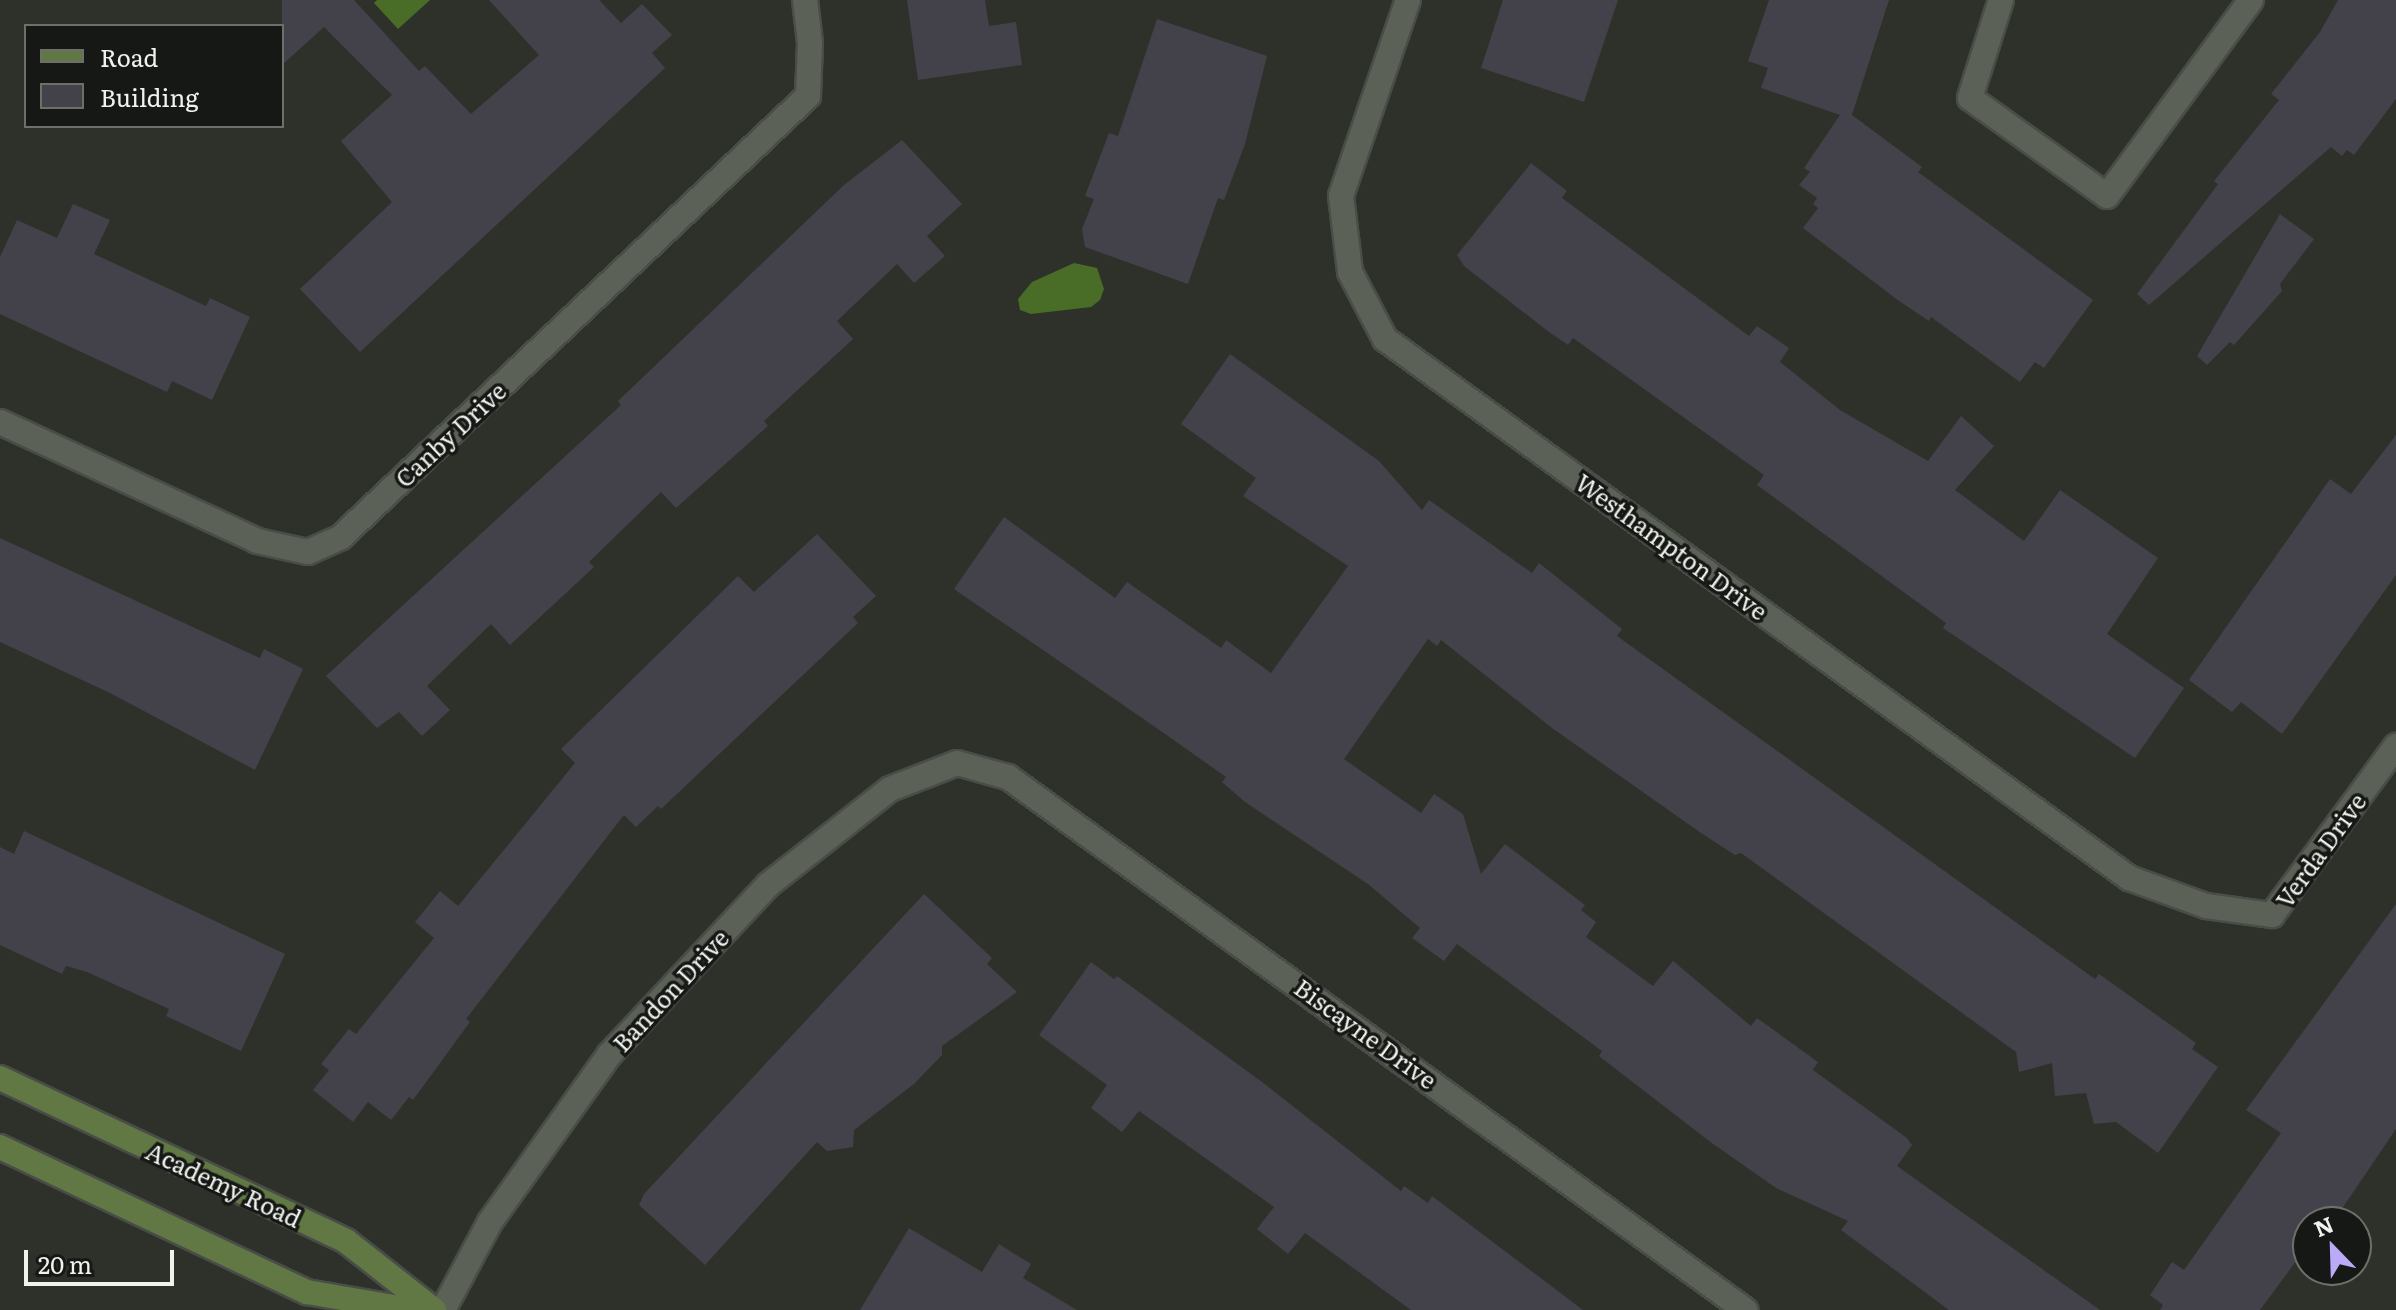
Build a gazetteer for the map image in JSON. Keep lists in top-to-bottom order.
{
  "streets": {
    "main road": ["Academy Road"],
    "street": [
      "Canby Drive",
      "Westhampton Drive",
      "Verda Drive",
      "Bandon Drive",
      "Biscayne Drive"
    ]
  },
  "crossings": [
    ["Westhampton Drive", "Verda Drive"],
    ["Bandon Drive", "Biscayne Drive"]
  ],
  "legend": ["Road", "Building"],
  "scale_bar": "20 m",
  "north": "top left"
}
